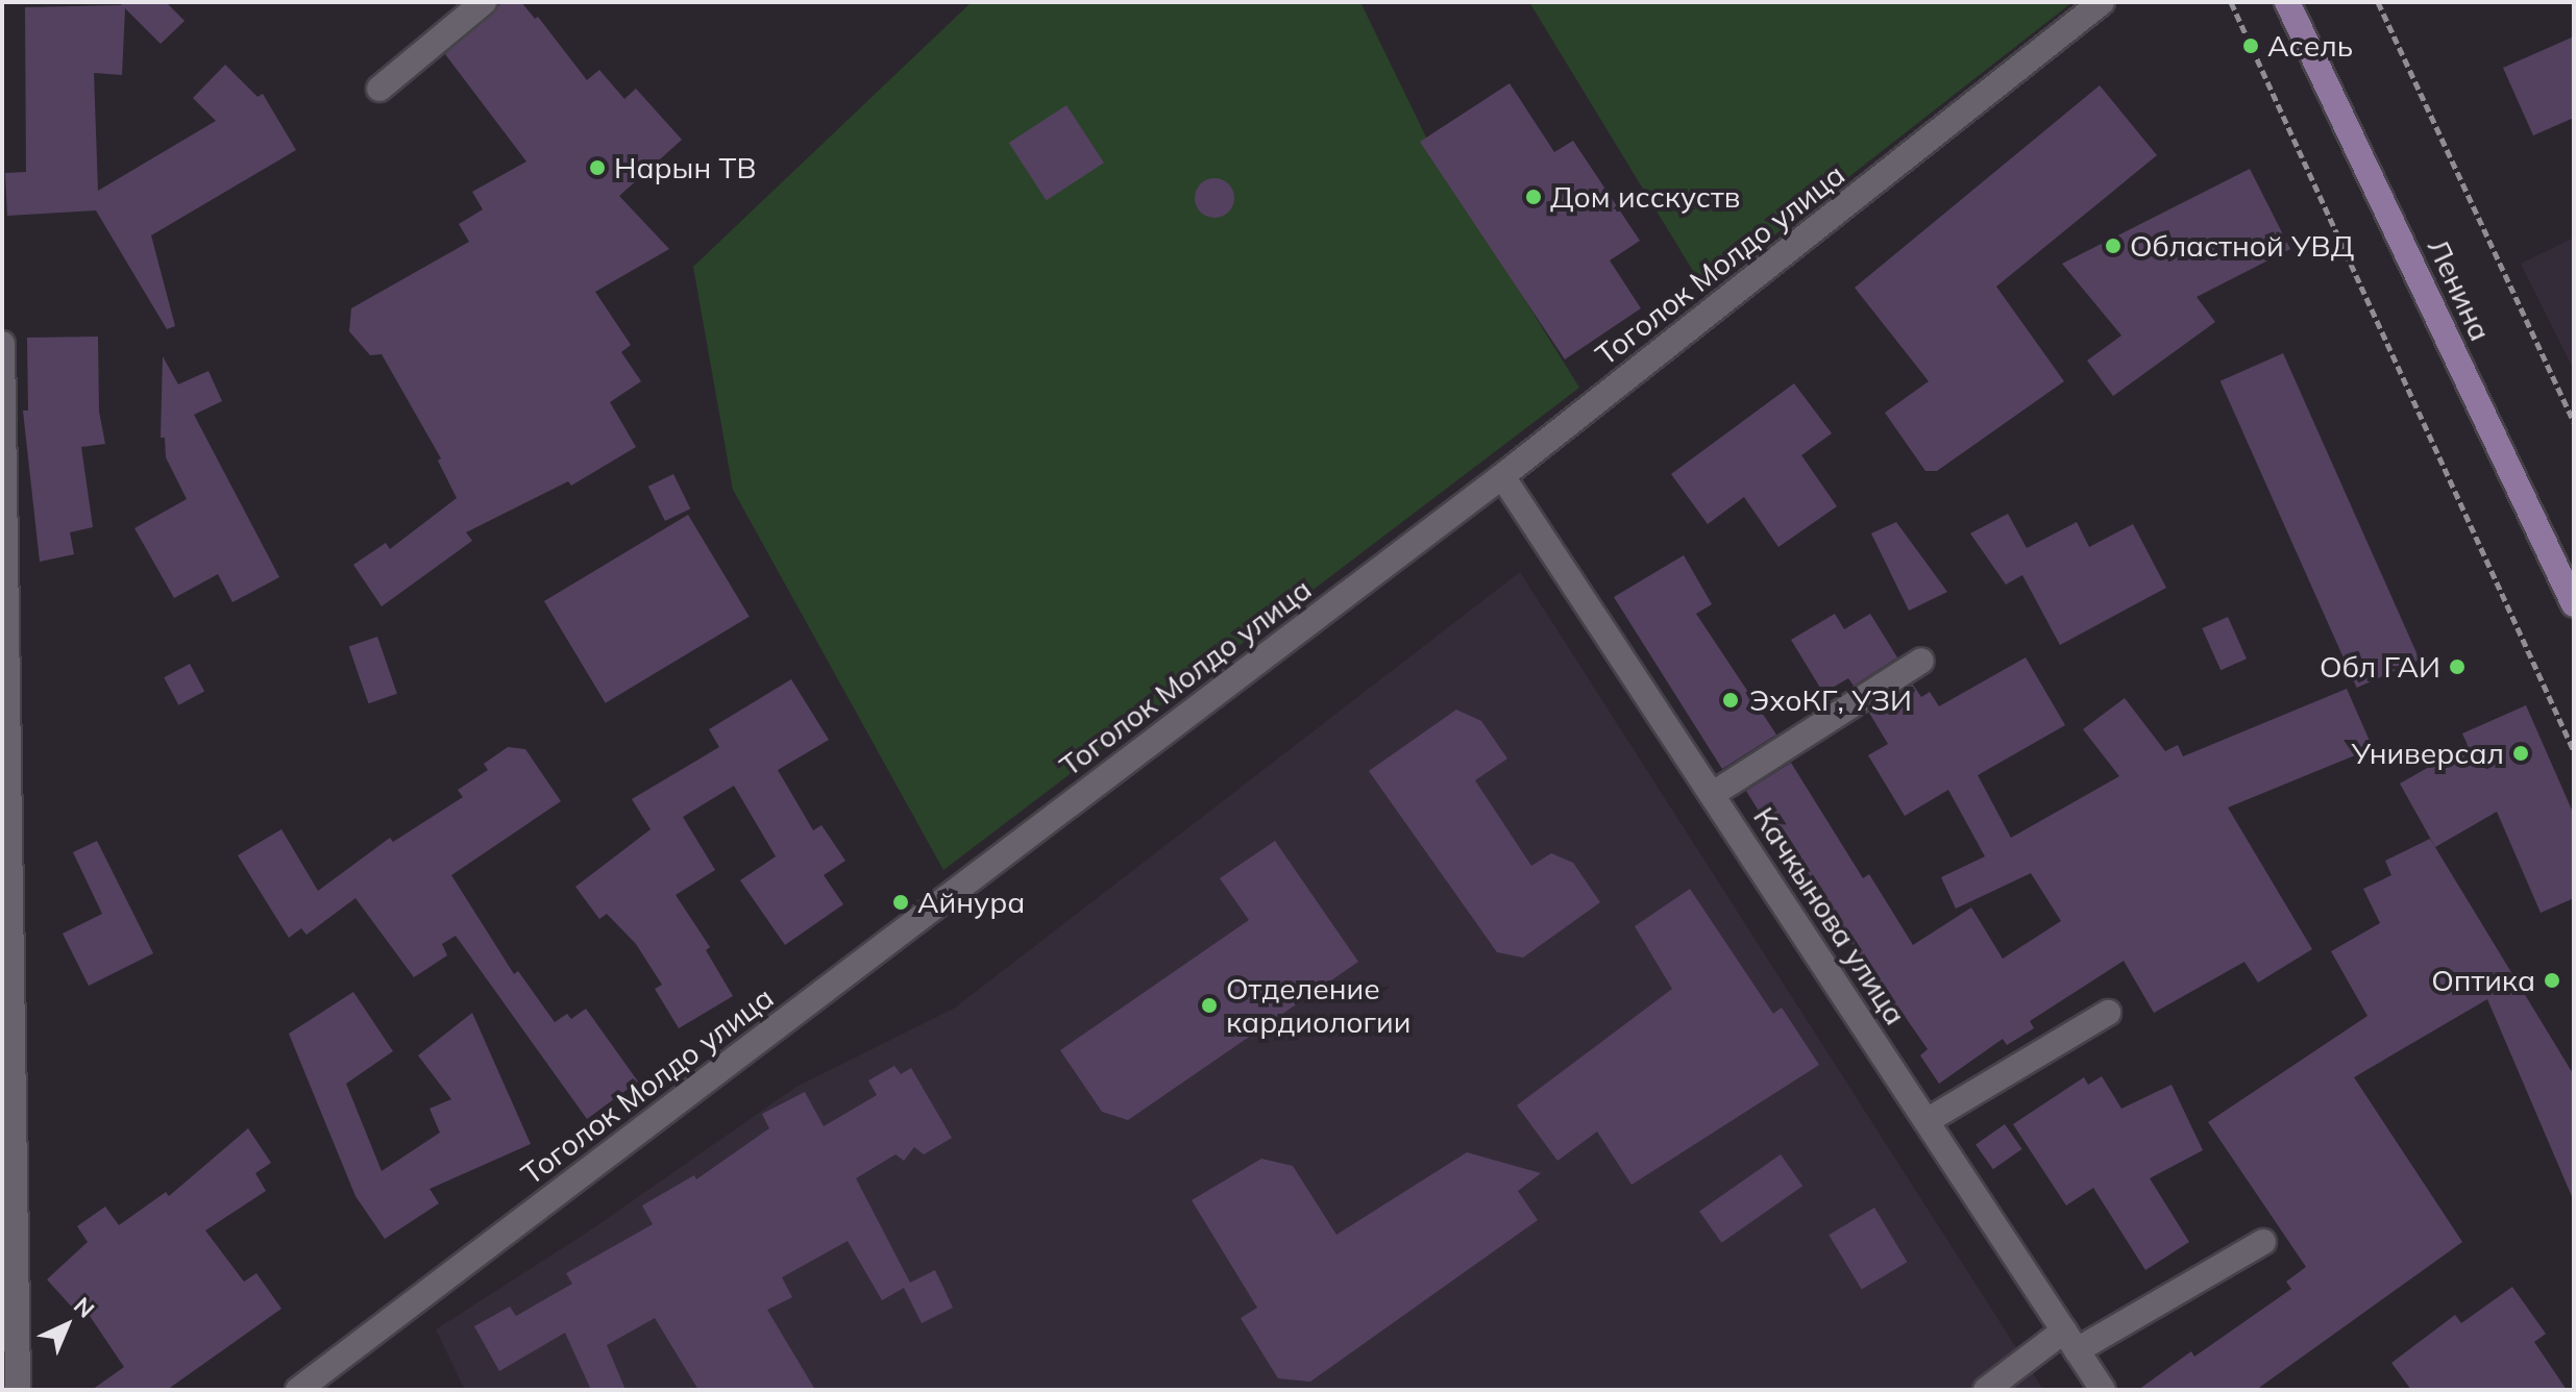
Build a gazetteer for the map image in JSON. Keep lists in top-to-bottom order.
{
  "streets": {
    "main road": ["Ленина"],
    "street": ["Тоголок Молдо улица", "Качкынова улица"]
  },
  "crossings": [
    ["Тоголок Молдо улица", "Качкынова улица"]
  ],
  "places": [
    "Асель",
    "Нарын ТВ",
    "Дом исскуств",
    "Областной УВД",
    "Обл ГАИ",
    "ЭхоКГ, УЗИ",
    "Универсал",
    "Айнура",
    "Оптика",
    "Отделение кардиологии"
  ],
  "north": "top right"
}
